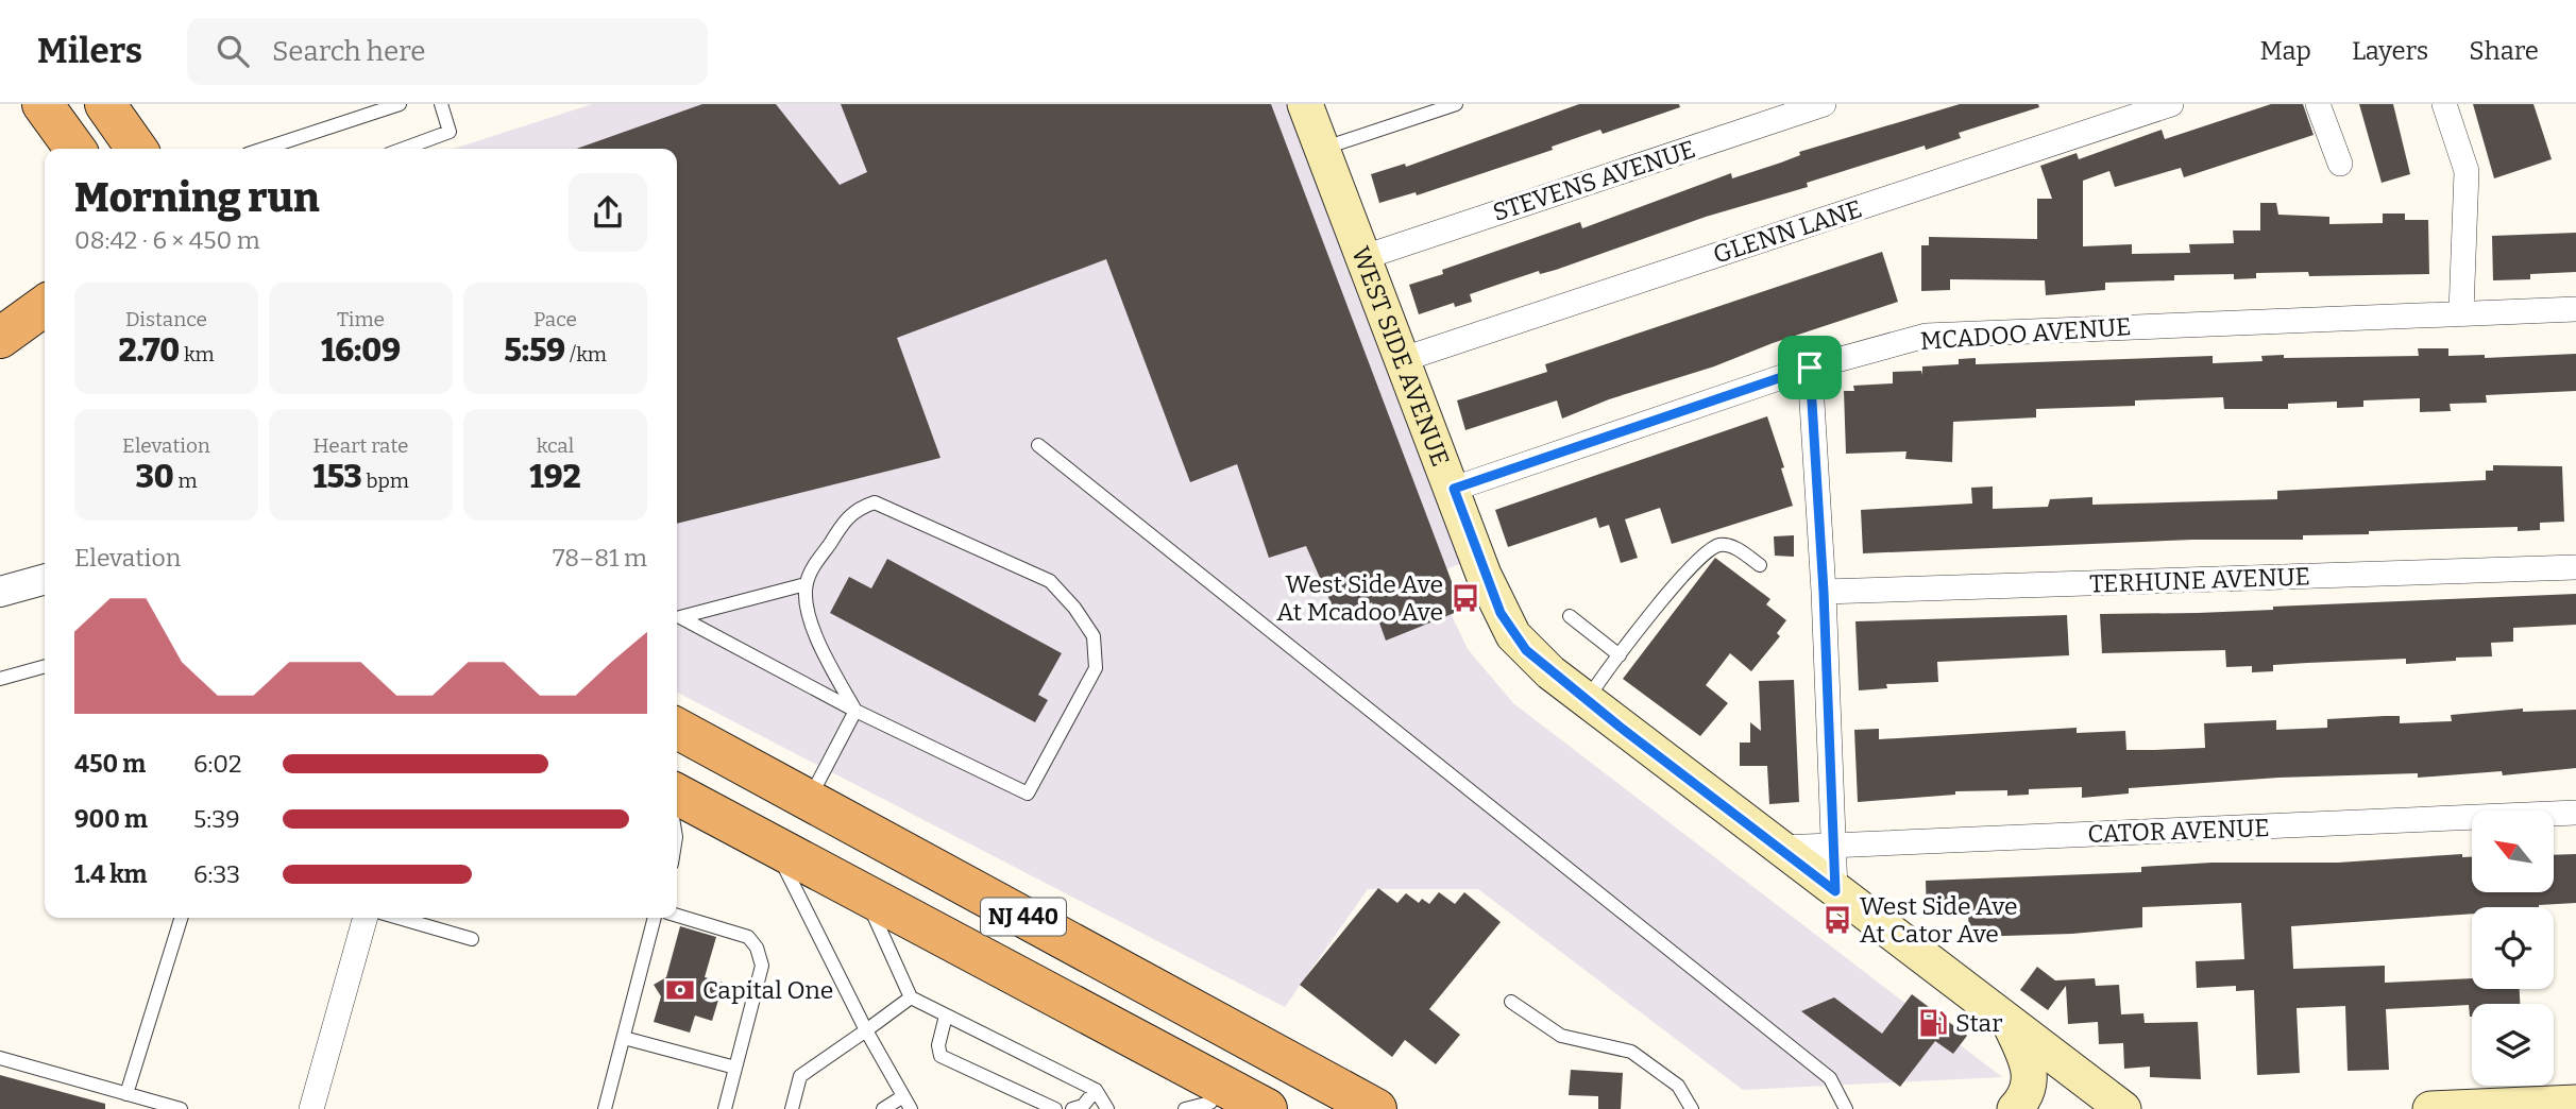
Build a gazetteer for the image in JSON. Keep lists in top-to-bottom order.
{
  "streets": {
    "highway": ["NJ 440"],
    "main road": ["WEST SIDE AVENUE"],
    "street": [
      "STEVENS AVENUE",
      "GLENN LANE",
      "MCADOO AVENUE",
      "TERHUNE AVENUE",
      "CATOR AVENUE"
    ]
  },
  "crossings": [
    ["STEVENS AVENUE", "WEST SIDE AVENUE"],
    ["GLENN LANE", "WEST SIDE AVENUE"],
    ["MCADOO AVENUE", "WEST SIDE AVENUE"],
    ["WEST SIDE AVENUE", "CATOR AVENUE"]
  ],
  "places": {
    "bus stop": ["West Side Ave At Mcadoo Ave", "West Side Ave At Cator Ave"],
    "bank": ["Capital One"],
    "fuel station": ["Star"]
  },
  "north": "top left",
  "page": {
    "header": "Milers",
    "search": "Search here",
    "nav": ["Map", "Layers", "Share"],
    "heading": ["Morning run", "08:42 · 6 × 450 m"],
    "stats": [
      ["Distance", "2.70 km"],
      ["Time", "16:09"],
      ["Pace", "5:59 /km"],
      ["Elevation", "30 m"],
      ["Heart rate", "153 bpm"],
      ["kcal", "192"]
    ],
    "chart": ["Elevation", "78–81 m"],
    "list": [
      {
        "name": "450 m",
        "note": "6:02"
      },
      {
        "name": "900 m",
        "note": "5:39"
      },
      {
        "name": "1.4 km",
        "note": "6:33"
      }
    ]
  }
}
